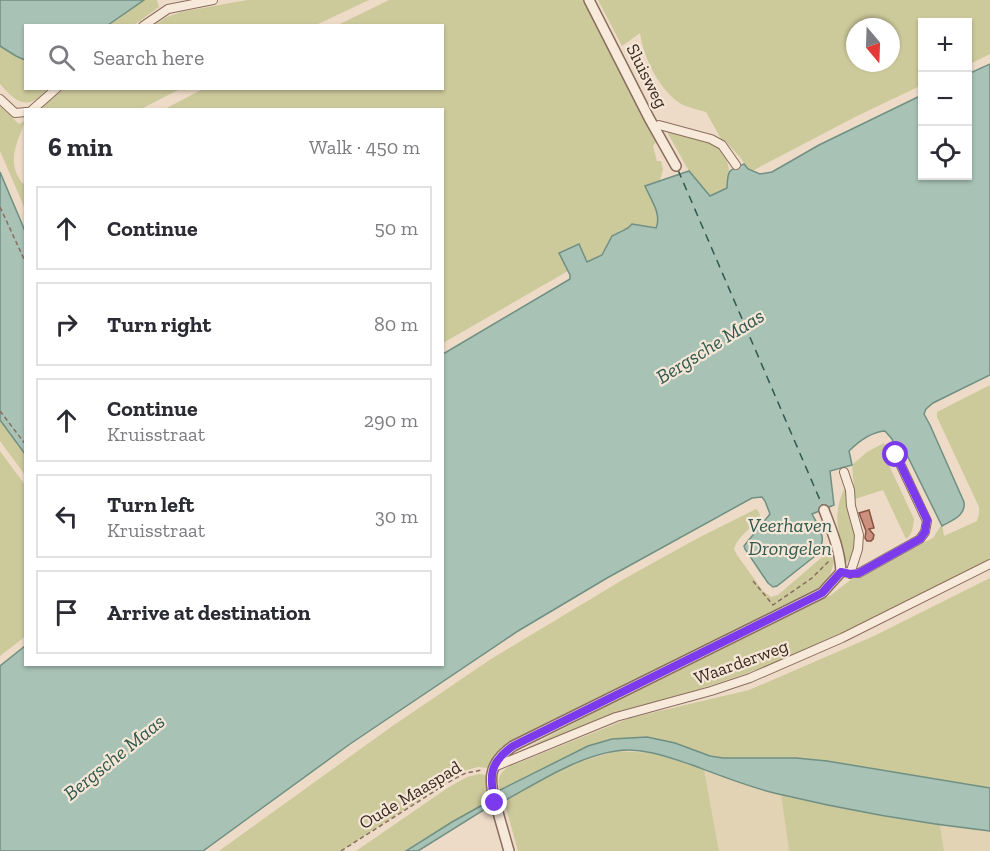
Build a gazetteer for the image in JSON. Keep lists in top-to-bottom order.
{
  "streets": {
    "street": ["Sluisweg", "Waarderweg"],
    "path": ["Oude Maaspad"]
  },
  "crossings": [
    ["Waarderweg", "Oude Maaspad"]
  ],
  "water": ["Bergsche Maas", "Veerhaven Drongelen"],
  "north": "bottom",
  "page": {
    "map_buttons": ["+", "−"],
    "search": "Search here",
    "heading": ["6 min", "Walk · 450 m"],
    "list": [
      ["Continue", "50 m"],
      ["Turn right", "80 m"],
      ["Continue", "Kruisstraat", "290 m"],
      ["Turn left", "Kruisstraat", "30 m"],
      "Arrive at destination"
    ]
  }
}
